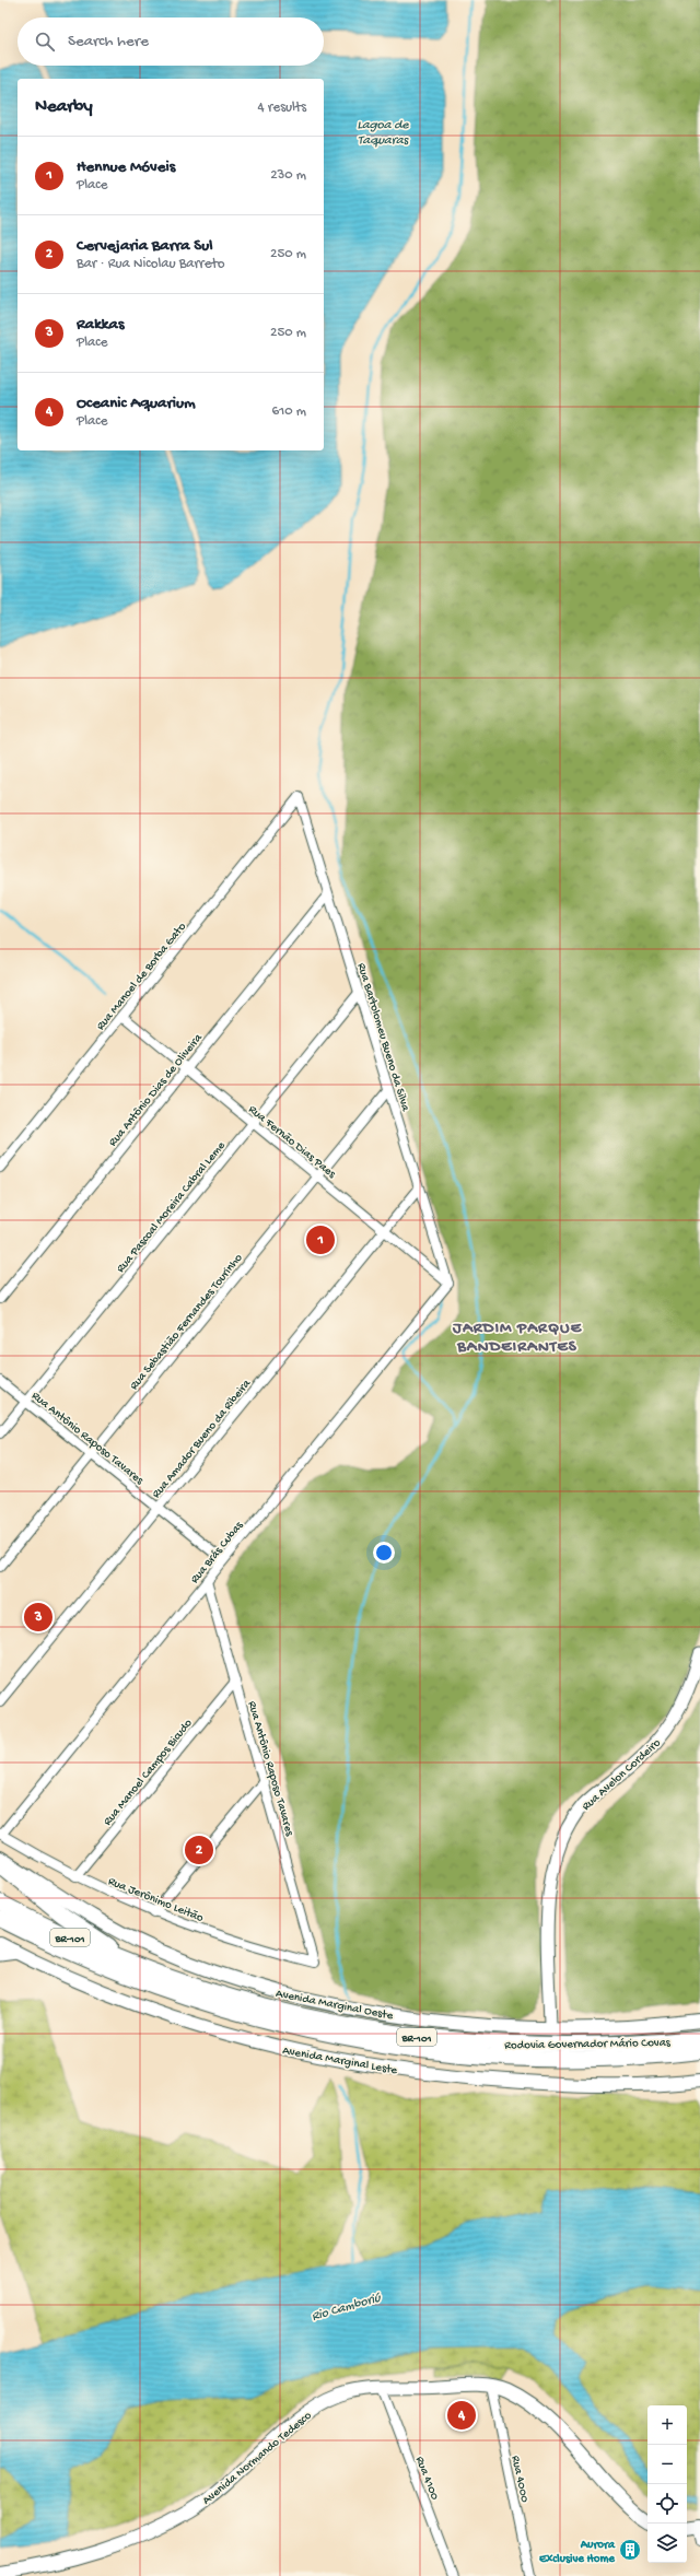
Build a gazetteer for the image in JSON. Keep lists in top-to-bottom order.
{
  "streets": {
    "highway": ["BR-101", "Rodovia Governador Mário Covas"],
    "main road": ["Avenida Marginal Oeste", "Avenida Marginal Leste", "Avenida Normando Tedesco"],
    "street": [
      "Rua Manoel de Borba Gato",
      "Rua Bartolomeu Bueno da Silva",
      "Rua Antônio Dias de Oliveira",
      "Rua Fernão Dias Paes",
      "Rua Pascoal Moreira Cabral Leme",
      "Rua Sebastião Fernandes Tourinho",
      "Rua Antônio Raposo Tavares",
      "Rua Amador Bueno da Ribeira",
      "Rua Brás Cubas",
      "Rua Manoel Campos Bicudo",
      "Rua Avelon Cordeiro",
      "Rua Jerônimo Leitão",
      "Rua 4100",
      "Rua 4000"
    ]
  },
  "crossings": [
    ["Rua Manoel de Borba Gato", "Rua Bartolomeu Bueno da Silva"],
    ["Rua Manoel de Borba Gato", "Rua Fernão Dias Paes"],
    ["Rua Bartolomeu Bueno da Silva", "Rua Antônio Dias de Oliveira"],
    ["Rua Bartolomeu Bueno da Silva", "Rua Fernão Dias Paes"],
    ["Rua Bartolomeu Bueno da Silva", "Rua Pascoal Moreira Cabral Leme"],
    ["Rua Bartolomeu Bueno da Silva", "Rua Sebastião Fernandes Tourinho"],
    ["Rua Bartolomeu Bueno da Silva", "Rua Amador Bueno da Ribeira"],
    ["Rua Bartolomeu Bueno da Silva", "Rua Brás Cubas"],
    ["Rua Antônio Dias de Oliveira", "Rua Fernão Dias Paes"],
    ["Rua Fernão Dias Paes", "Rua Pascoal Moreira Cabral Leme"],
    ["Rua Fernão Dias Paes", "Rua Sebastião Fernandes Tourinho"],
    ["Rua Fernão Dias Paes", "Rua Amador Bueno da Ribeira"],
    ["Rua Fernão Dias Paes", "Rua Brás Cubas"],
    ["Rua Pascoal Moreira Cabral Leme", "Rua Antônio Raposo Tavares"],
    ["Rua Sebastião Fernandes Tourinho", "Rua Antônio Raposo Tavares"],
    ["Rua Antônio Raposo Tavares", "Rua Amador Bueno da Ribeira"],
    ["Rua Antônio Raposo Tavares", "Rua Brás Cubas"],
    ["Rua Antônio Raposo Tavares", "Rua Manoel Campos Bicudo"],
    ["Rua Antônio Raposo Tavares", "Rua Jerônimo Leitão"],
    ["Rua Brás Cubas", "Rua Jerônimo Leitão"],
    ["Rua Manoel Campos Bicudo", "Rua Jerônimo Leitão"],
    ["Rua Avelon Cordeiro", "Avenida Marginal Oeste"],
    ["Avenida Normando Tedesco", "Rua 4100"],
    ["Avenida Normando Tedesco", "Rua 4000"]
  ],
  "districts": ["JARDIM PARQUE BANDEIRANTES"],
  "water": ["Lagoa de Taquaras", "Rio Camboriú"],
  "places": {
    "building": ["Aurora Exclusive Home"]
  },
  "page": {
    "search": "Search here",
    "heading": ["Nearby", "4 results"],
    "list": [
      {
        "mark": "1",
        "name": "Hennue Móveis",
        "note": "Place",
        "value": "230 m"
      },
      {
        "mark": "2",
        "name": "Cervejaria Barra Sul",
        "note": "Bar · Rua Nicolau Barreto",
        "value": "250 m"
      },
      {
        "mark": "3",
        "name": "Rakkas",
        "note": "Place",
        "value": "250 m"
      },
      {
        "mark": "4",
        "name": "Oceanic Aquarium",
        "note": "Place",
        "value": "610 m"
      }
    ],
    "pins": [
      "1",
      "3",
      "2",
      "4"
    ],
    "map_buttons": ["+", "−"]
  }
}
